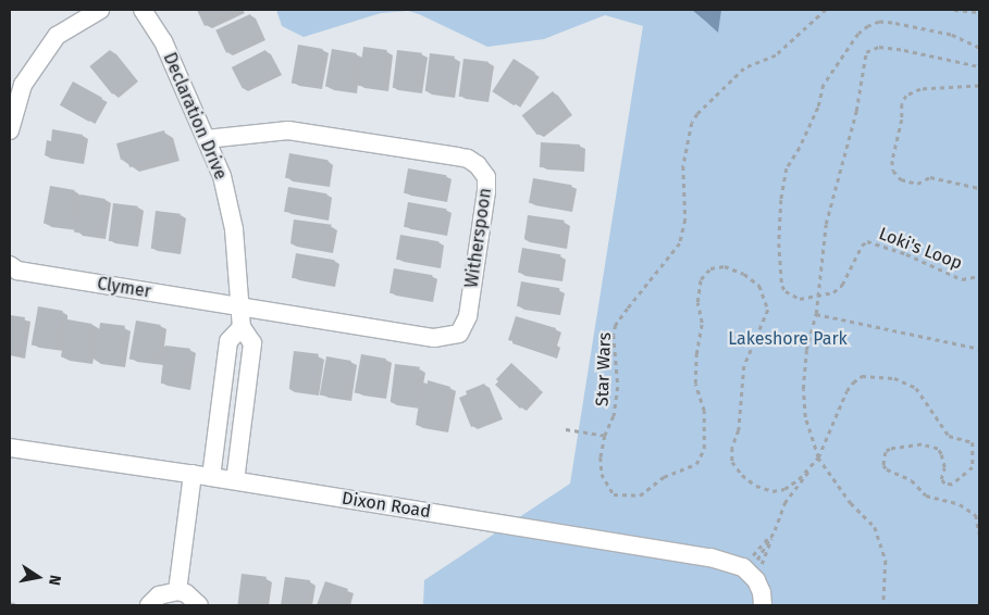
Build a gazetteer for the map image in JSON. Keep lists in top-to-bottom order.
{
  "streets": {
    "street": [
      "Declaration Drive",
      "Witherspoon",
      "Clymer",
      "Dixon Road"
    ],
    "path": ["Loki's Loop", "Star Wars"]
  },
  "crossings": [
    ["Declaration Drive", "Witherspoon"],
    ["Declaration Drive", "Clymer"],
    ["Declaration Drive", "Dixon Road"],
    ["Witherspoon", "Clymer"]
  ],
  "parks": ["Lakeshore Park"],
  "north": "right"
}
